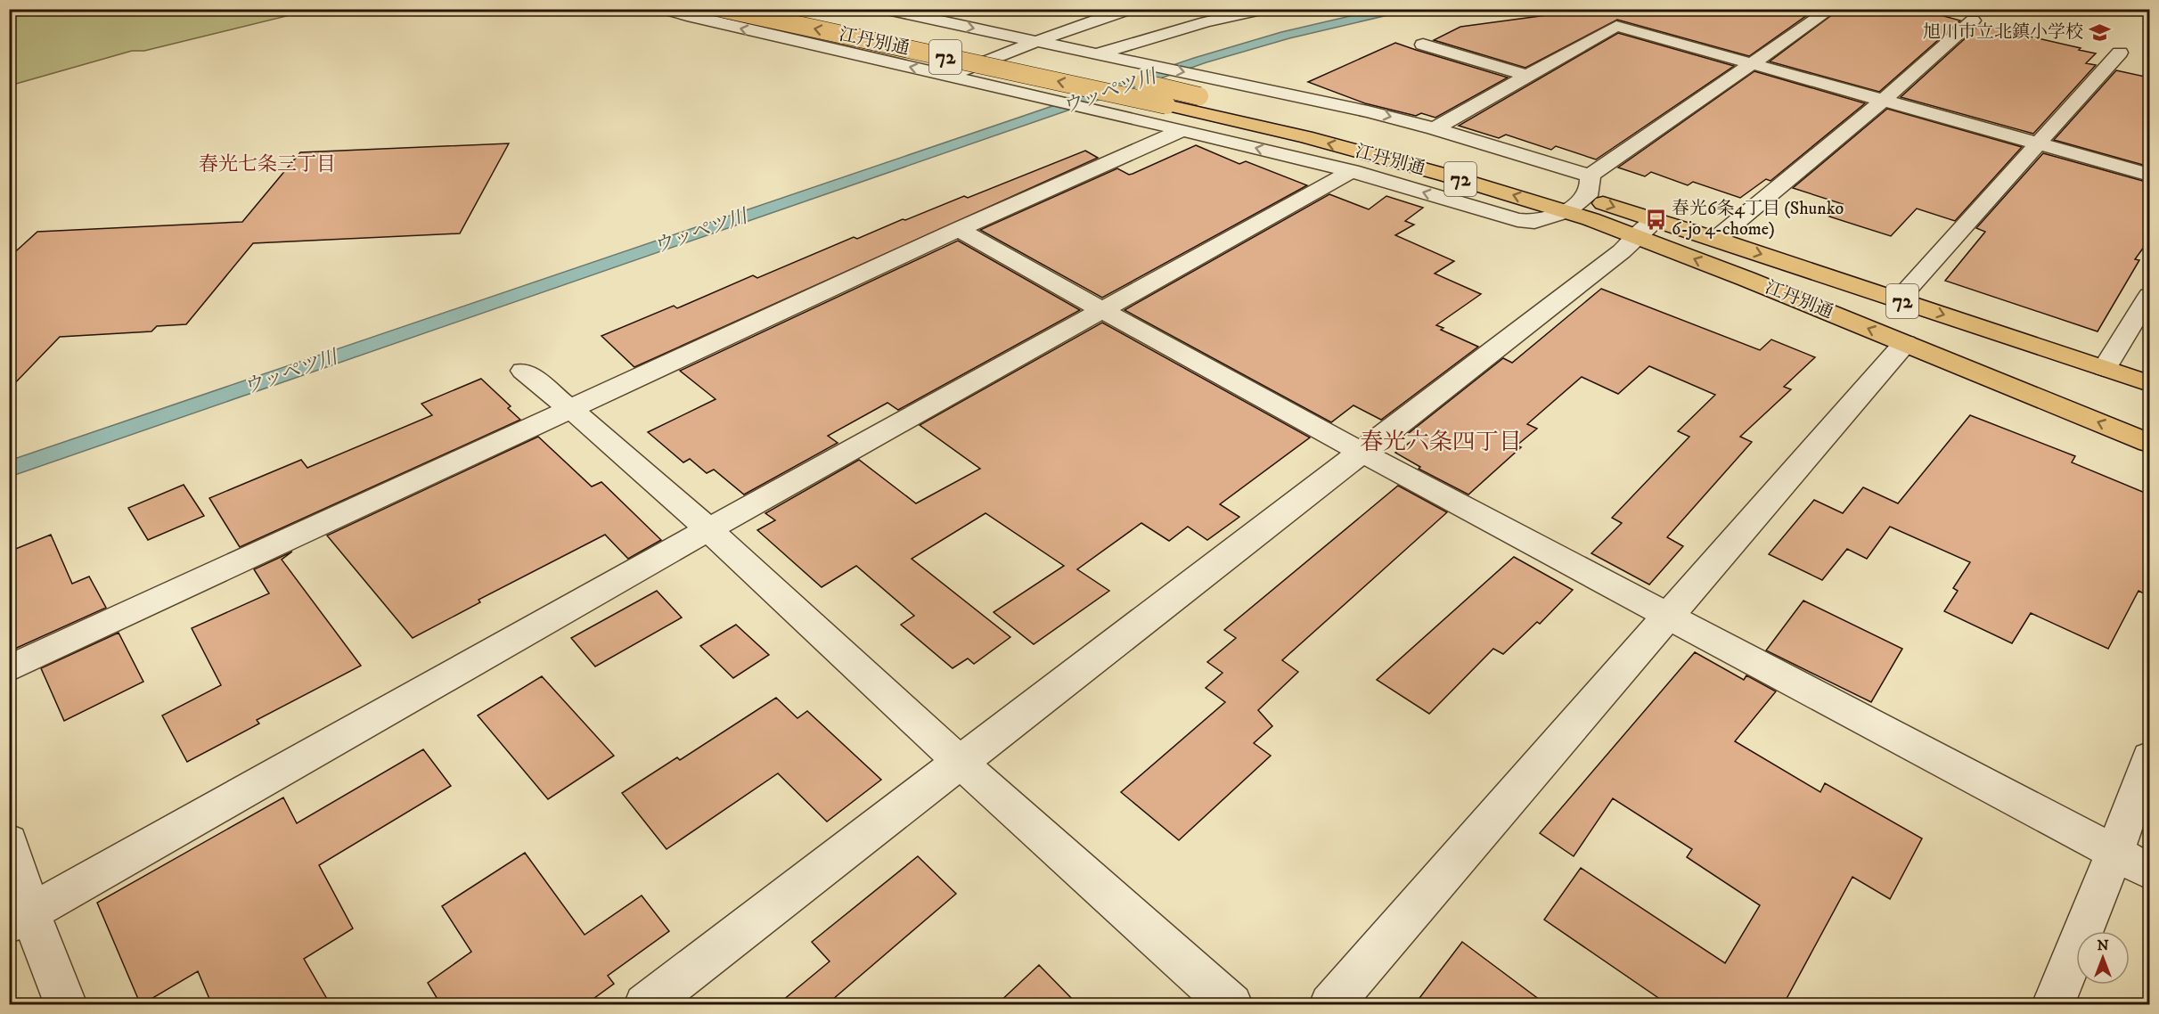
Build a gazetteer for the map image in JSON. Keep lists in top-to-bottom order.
{
  "streets": {
    "main road": ["江丹別通", "72"]
  },
  "districts": ["春光七条三丁目", "春光六条四丁目"],
  "water": ["ウッペツ川"],
  "places": {
    "school or university": ["旭川市立北鎮小学校"],
    "bus stop": ["春光6条4丁目 (Shunko 6-jo 4-chome)"]
  },
  "north": "top"
}
